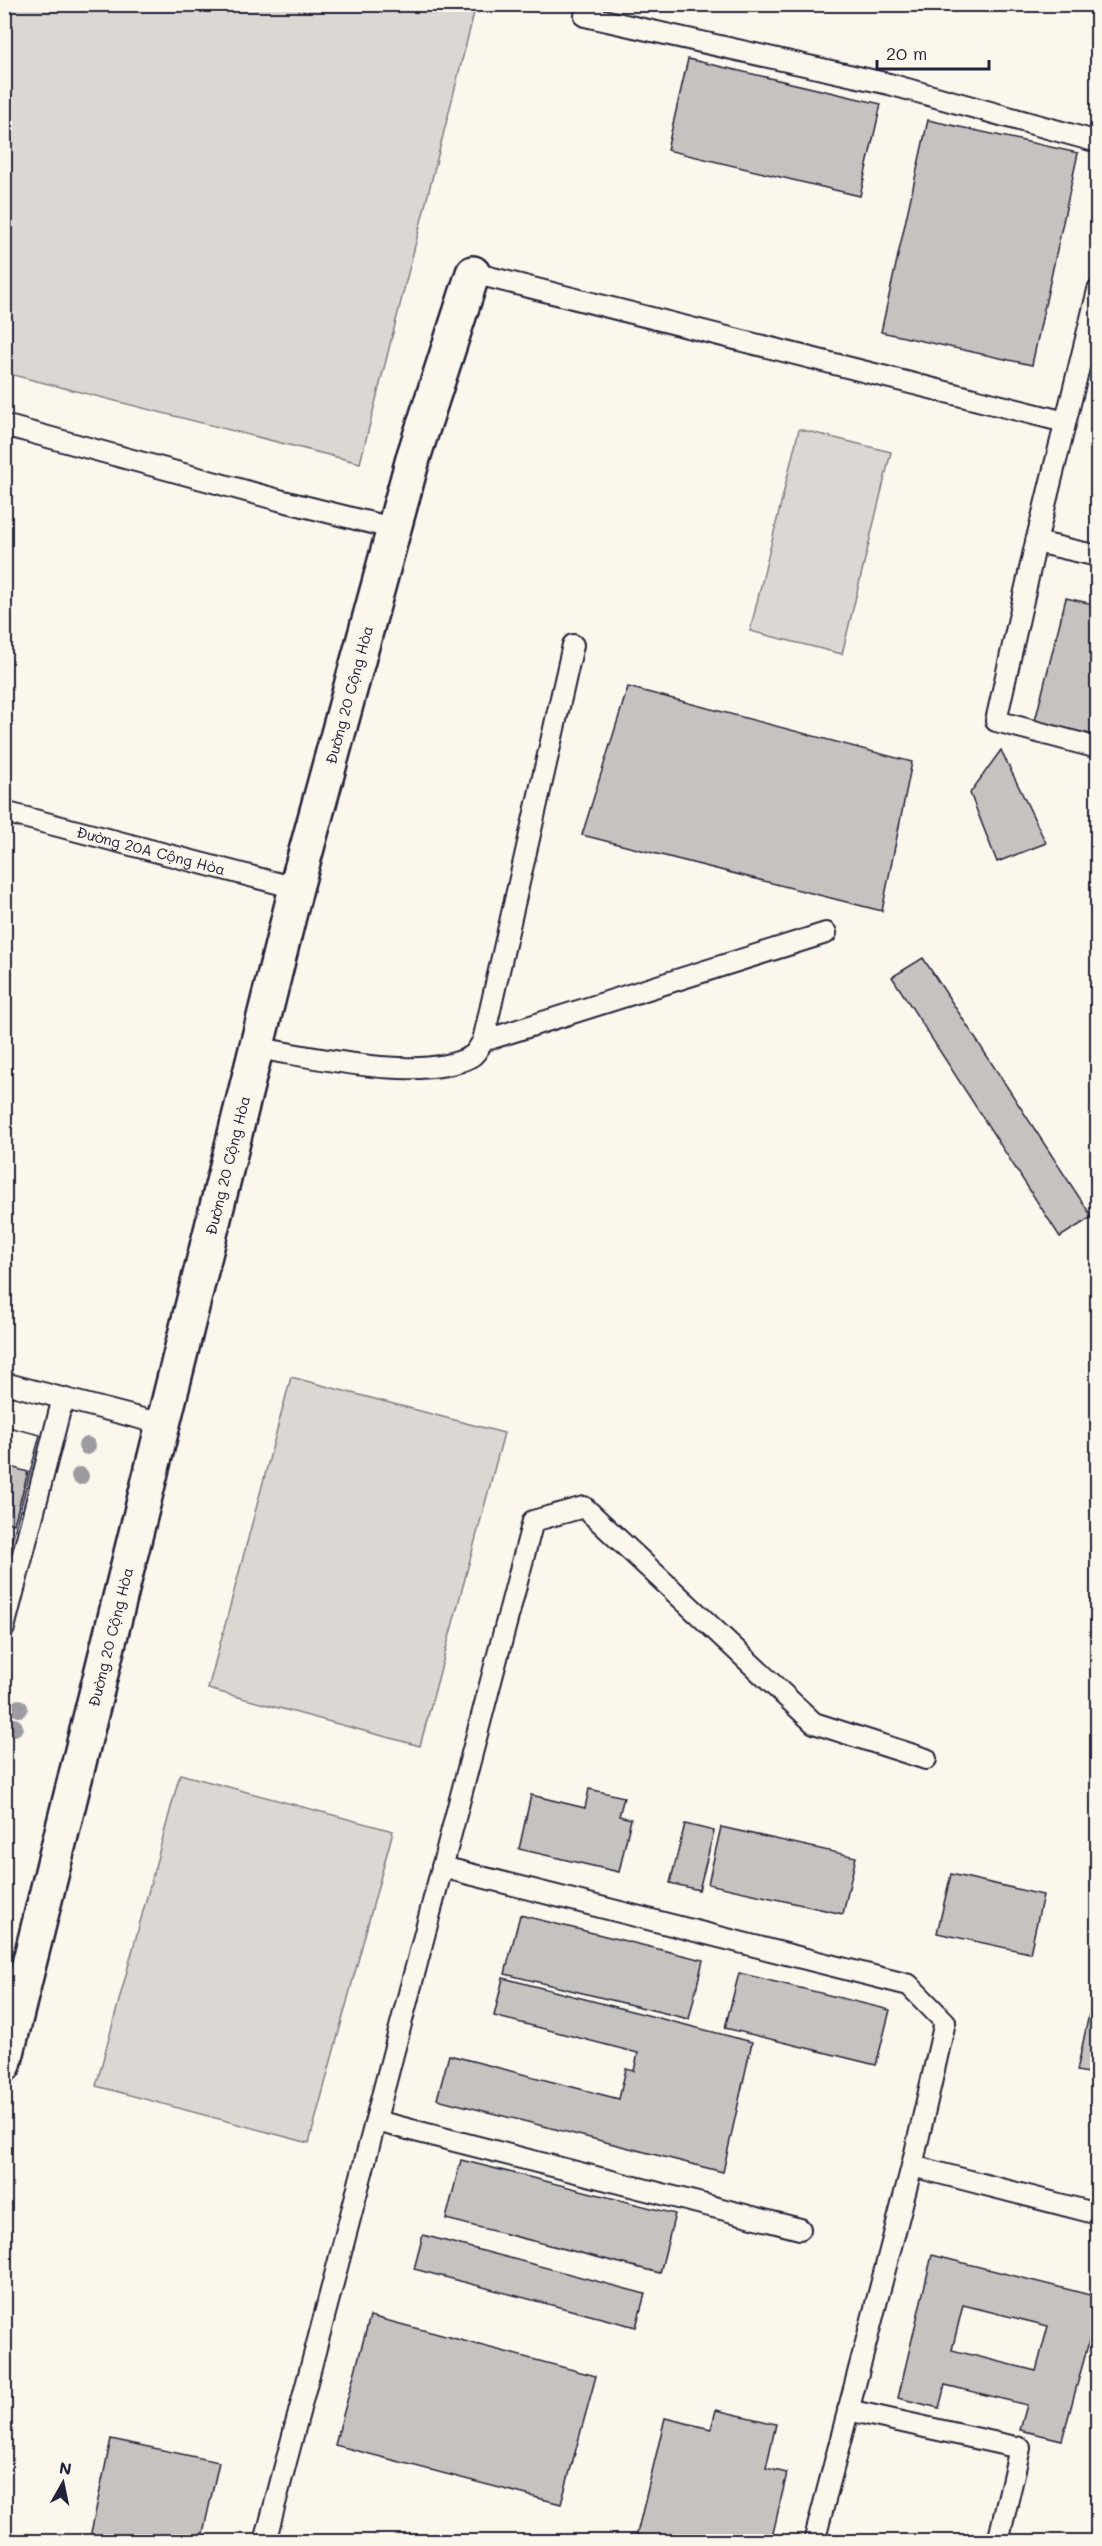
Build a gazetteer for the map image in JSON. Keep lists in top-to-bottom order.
{
  "streets": {
    "street": ["Đường 20 Cộng Hòa"],
    "lane": ["Đường 20A Cộng Hòa"]
  },
  "crossings": [
    ["Đường 20 Cộng Hòa", "Đường 20A Cộng Hòa"]
  ],
  "scale_bar": "20 m",
  "north": "top"
}
